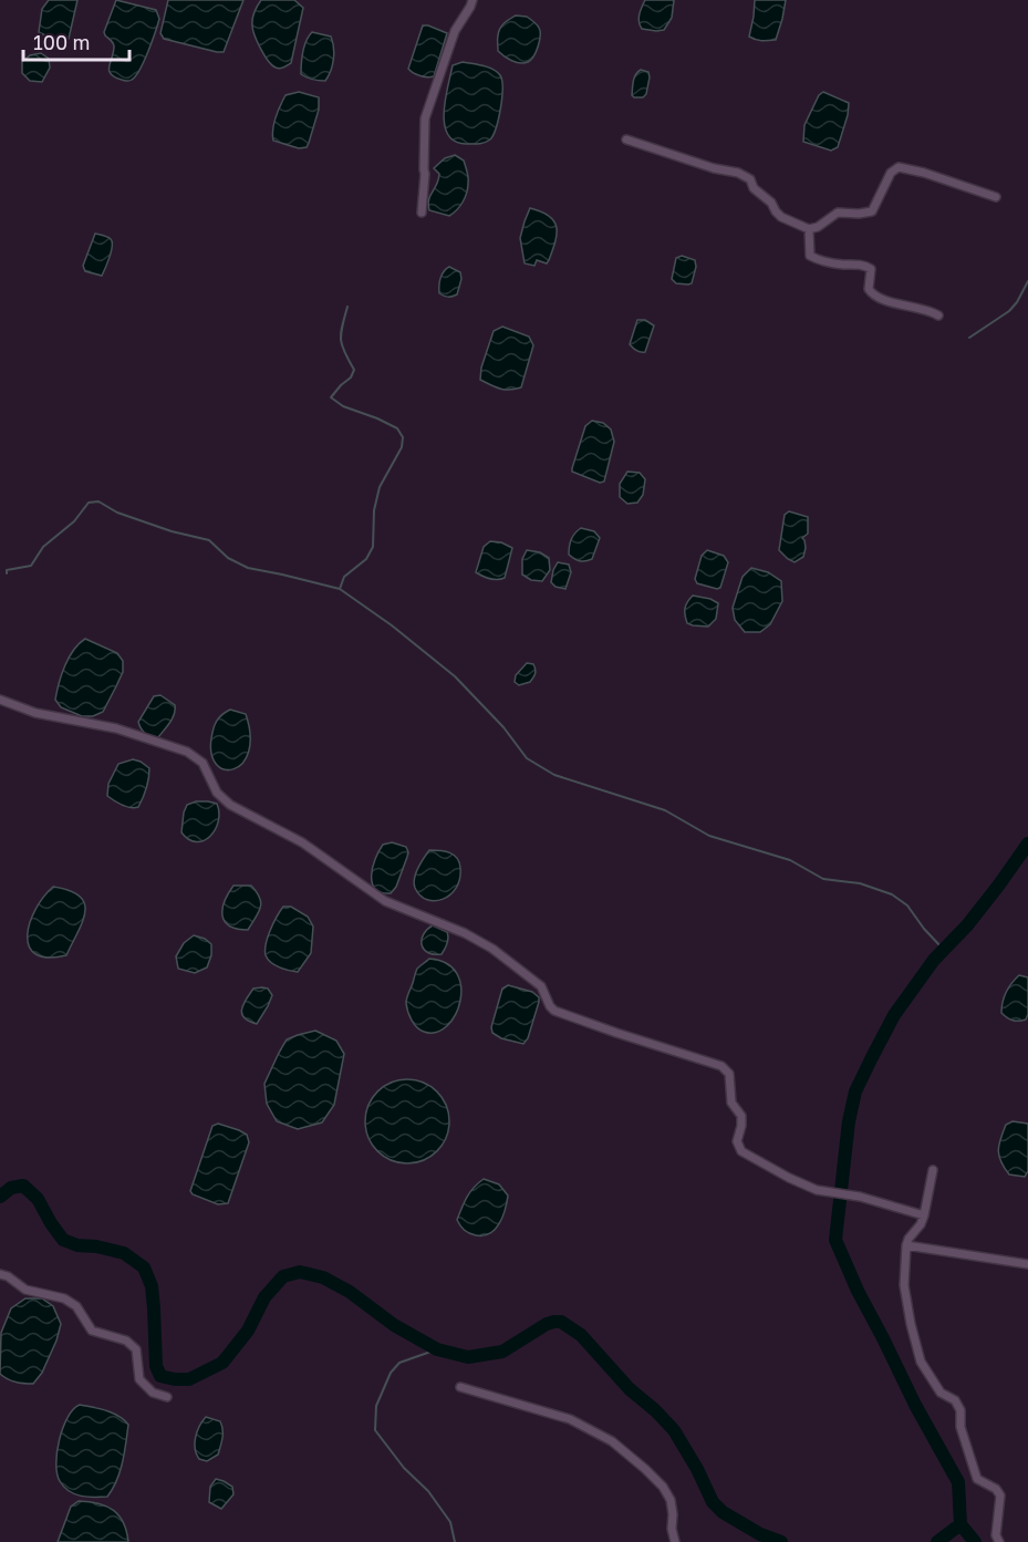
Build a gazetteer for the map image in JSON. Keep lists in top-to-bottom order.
{
  "scale_bar": "100 m"
}
